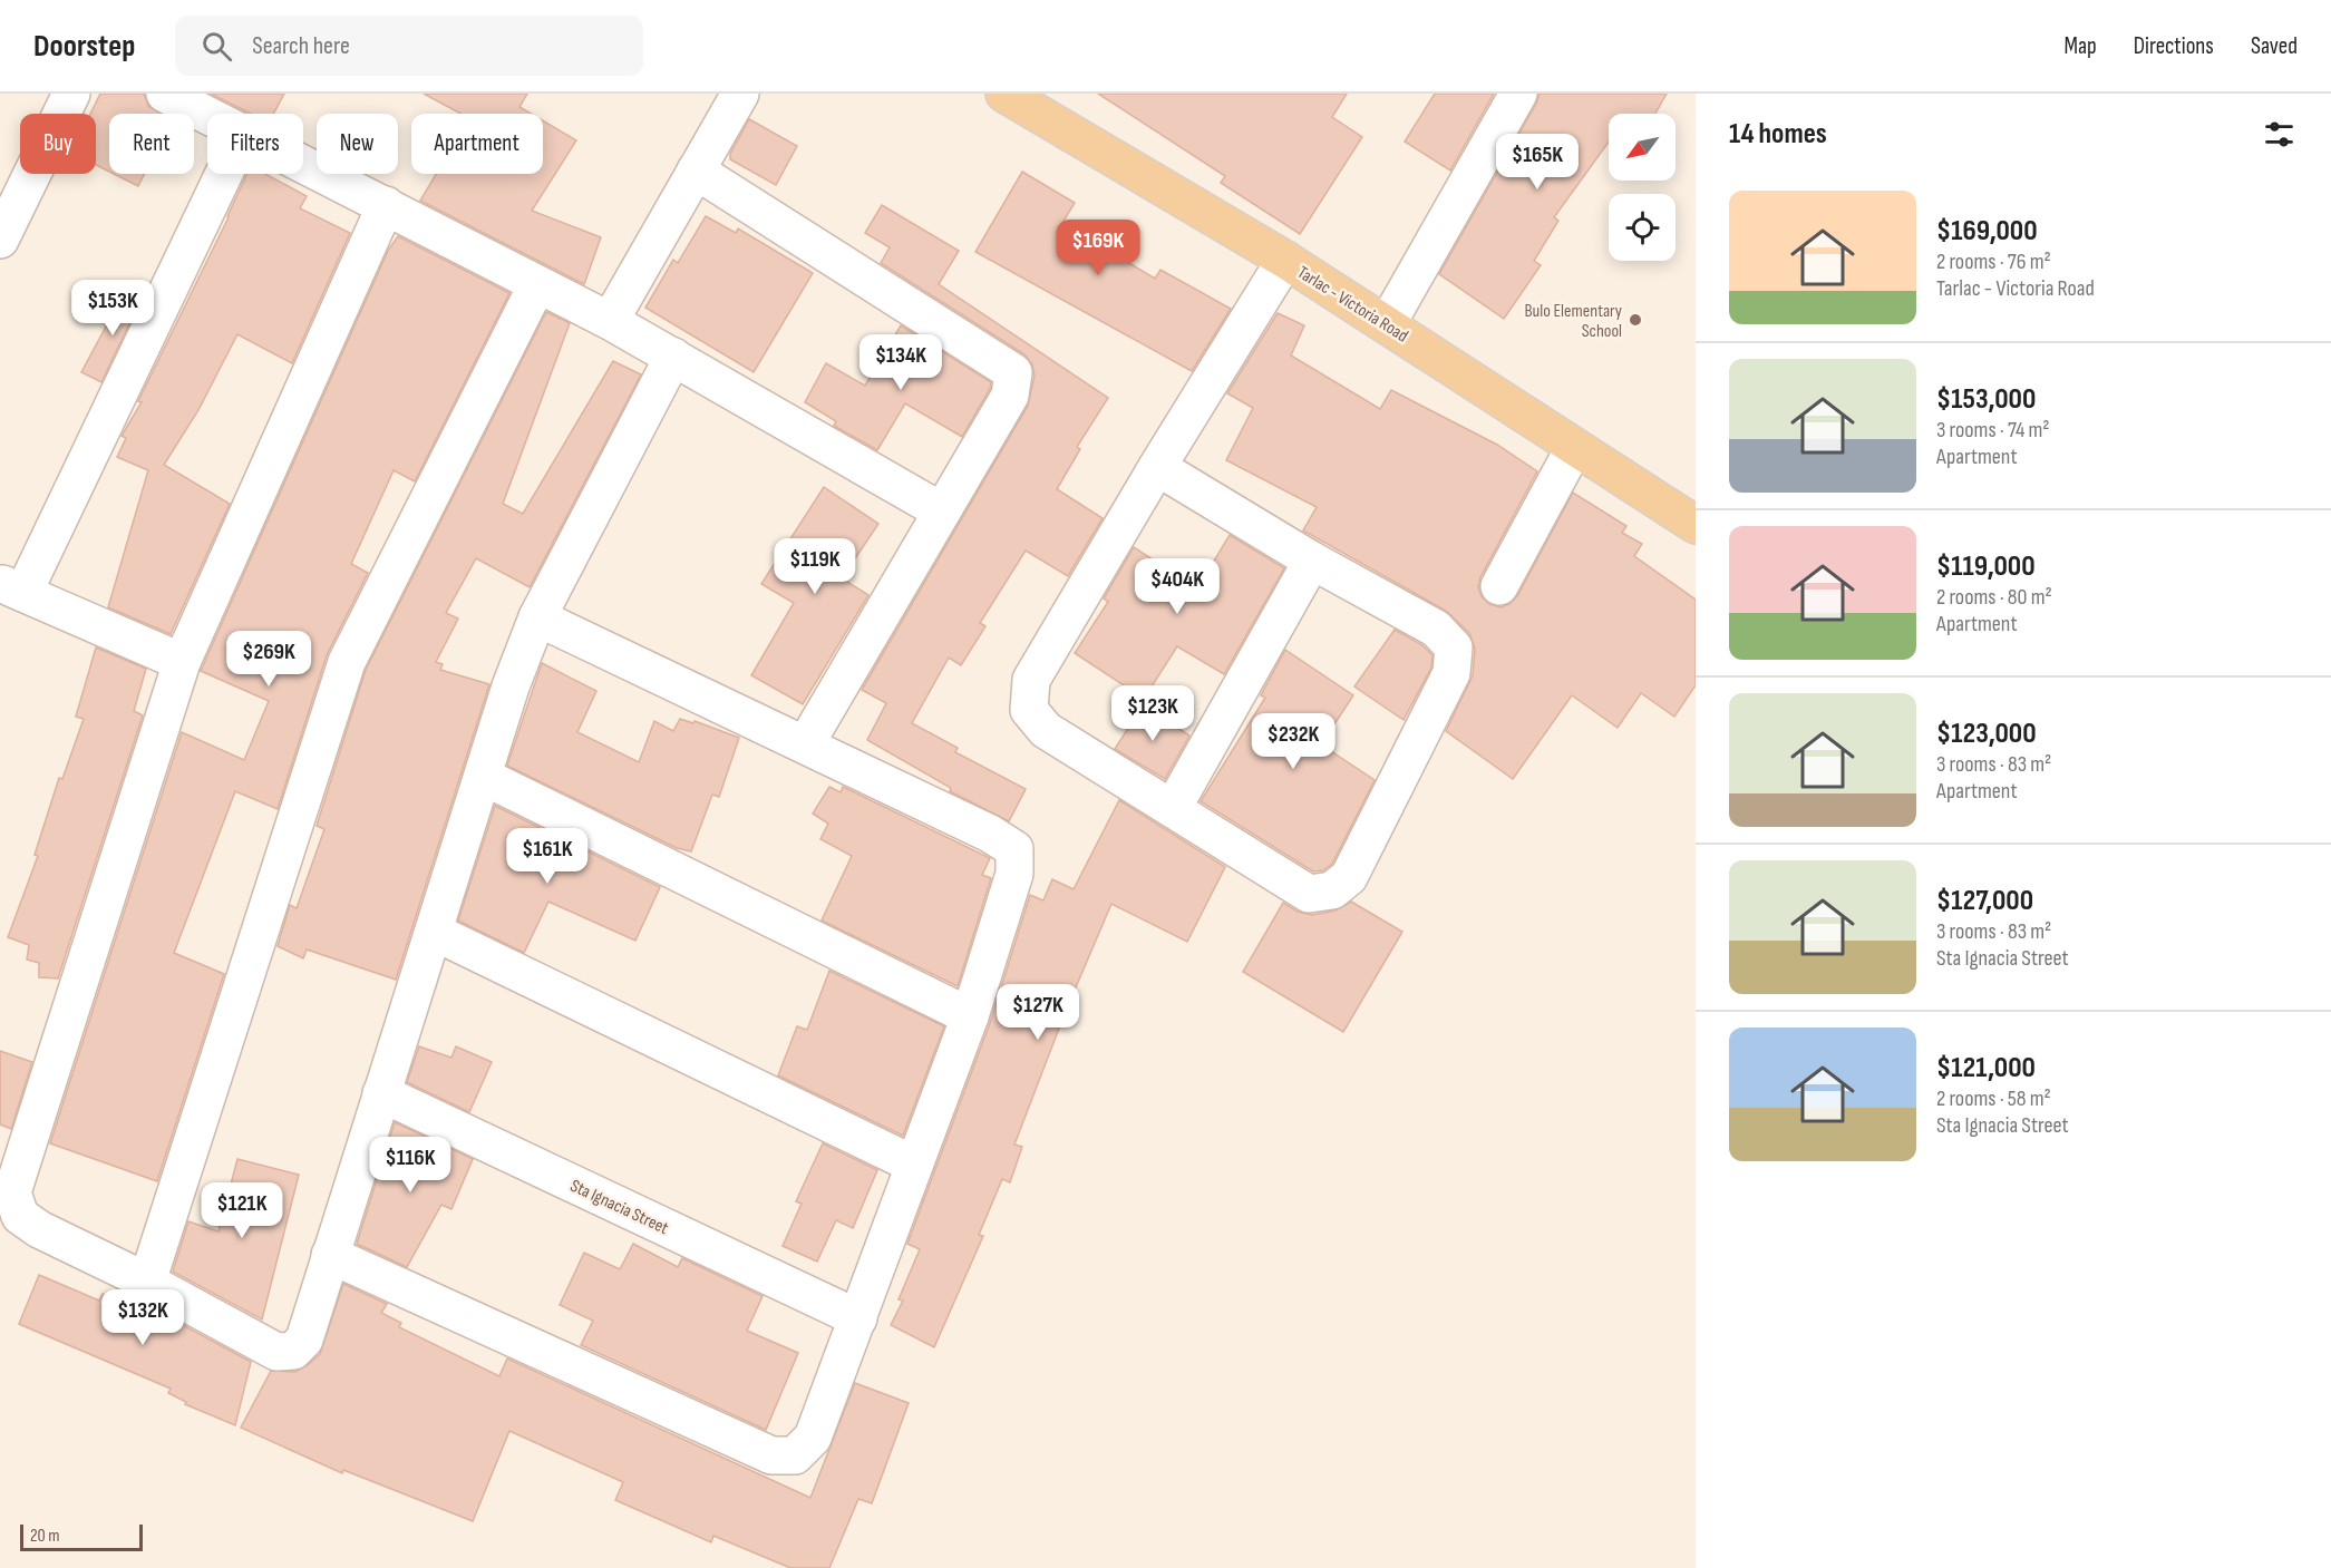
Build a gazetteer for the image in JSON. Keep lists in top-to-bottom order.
{
  "streets": {
    "main road": ["Tarlac - Victoria Road"],
    "street": ["Sta Ignacia Street"]
  },
  "places": ["Bulo Elementary School"],
  "scale_bar": "20 m",
  "north": "bottom left",
  "page": {
    "header": "Doorstep",
    "search": "Search here",
    "nav": ["Map", "Directions", "Saved"],
    "heading": "14 homes",
    "chip": [
      "Buy",
      "Rent",
      "Filters",
      "New",
      "Apartment"
    ],
    "price": [
      "$165K",
      "$169K",
      "$153K",
      "$134K",
      "$119K",
      "$404K",
      "$269K",
      "$123K",
      "$232K",
      "$161K",
      "$127K",
      "$116K",
      "$121K",
      "$132K"
    ],
    "list": [
      {
        "name": "$169,000",
        "note": "2 rooms · 76 m² · Tarlac - Victoria Road"
      },
      {
        "name": "$153,000",
        "note": "3 rooms · 74 m² · Apartment"
      },
      {
        "name": "$119,000",
        "note": "2 rooms · 80 m² · Apartment"
      },
      {
        "name": "$123,000",
        "note": "3 rooms · 83 m² · Apartment"
      },
      {
        "name": "$127,000",
        "note": "3 rooms · 83 m² · Sta Ignacia Street"
      },
      {
        "name": "$121,000",
        "note": "2 rooms · 58 m² · Sta Ignacia Street"
      }
    ],
    "scale": "20 m"
  }
}
